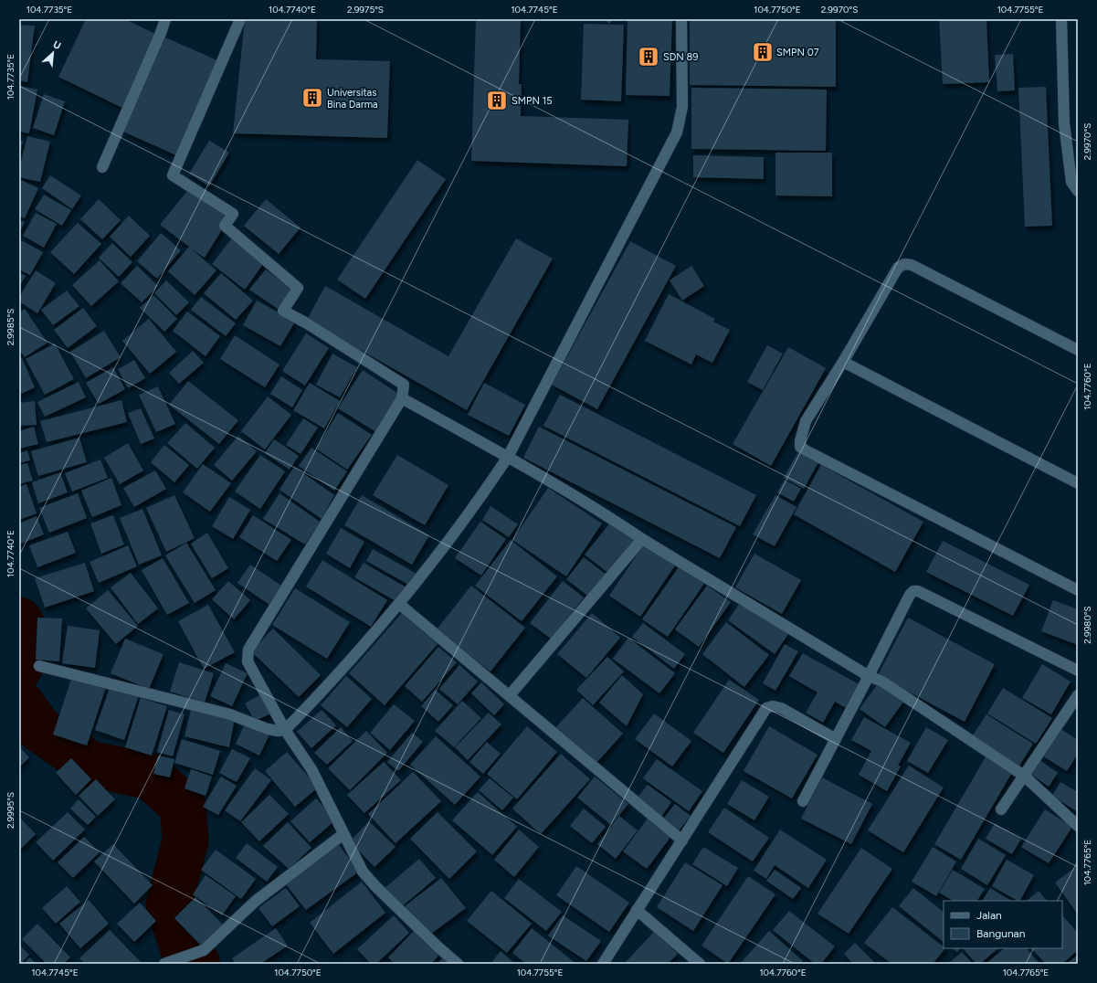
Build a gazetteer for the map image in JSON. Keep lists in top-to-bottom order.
{
  "places": {
    "building": [
      "SMPN 07",
      "SDN 89",
      "Universitas Bina Darma",
      "SMPN 15"
    ]
  },
  "legend": ["Jalan", "Bangunan"],
  "north": "top right",
  "coordinates": [
    "104.7735°E",
    "104.7740°E",
    "2.9975°S",
    "104.7745°E",
    "104.7750°E",
    "2.9970°S",
    "104.7755°E",
    "2.9985°S",
    "104.7760°E",
    "2.9980°S",
    "2.9995°S",
    "104.7765°E"
  ]
}
